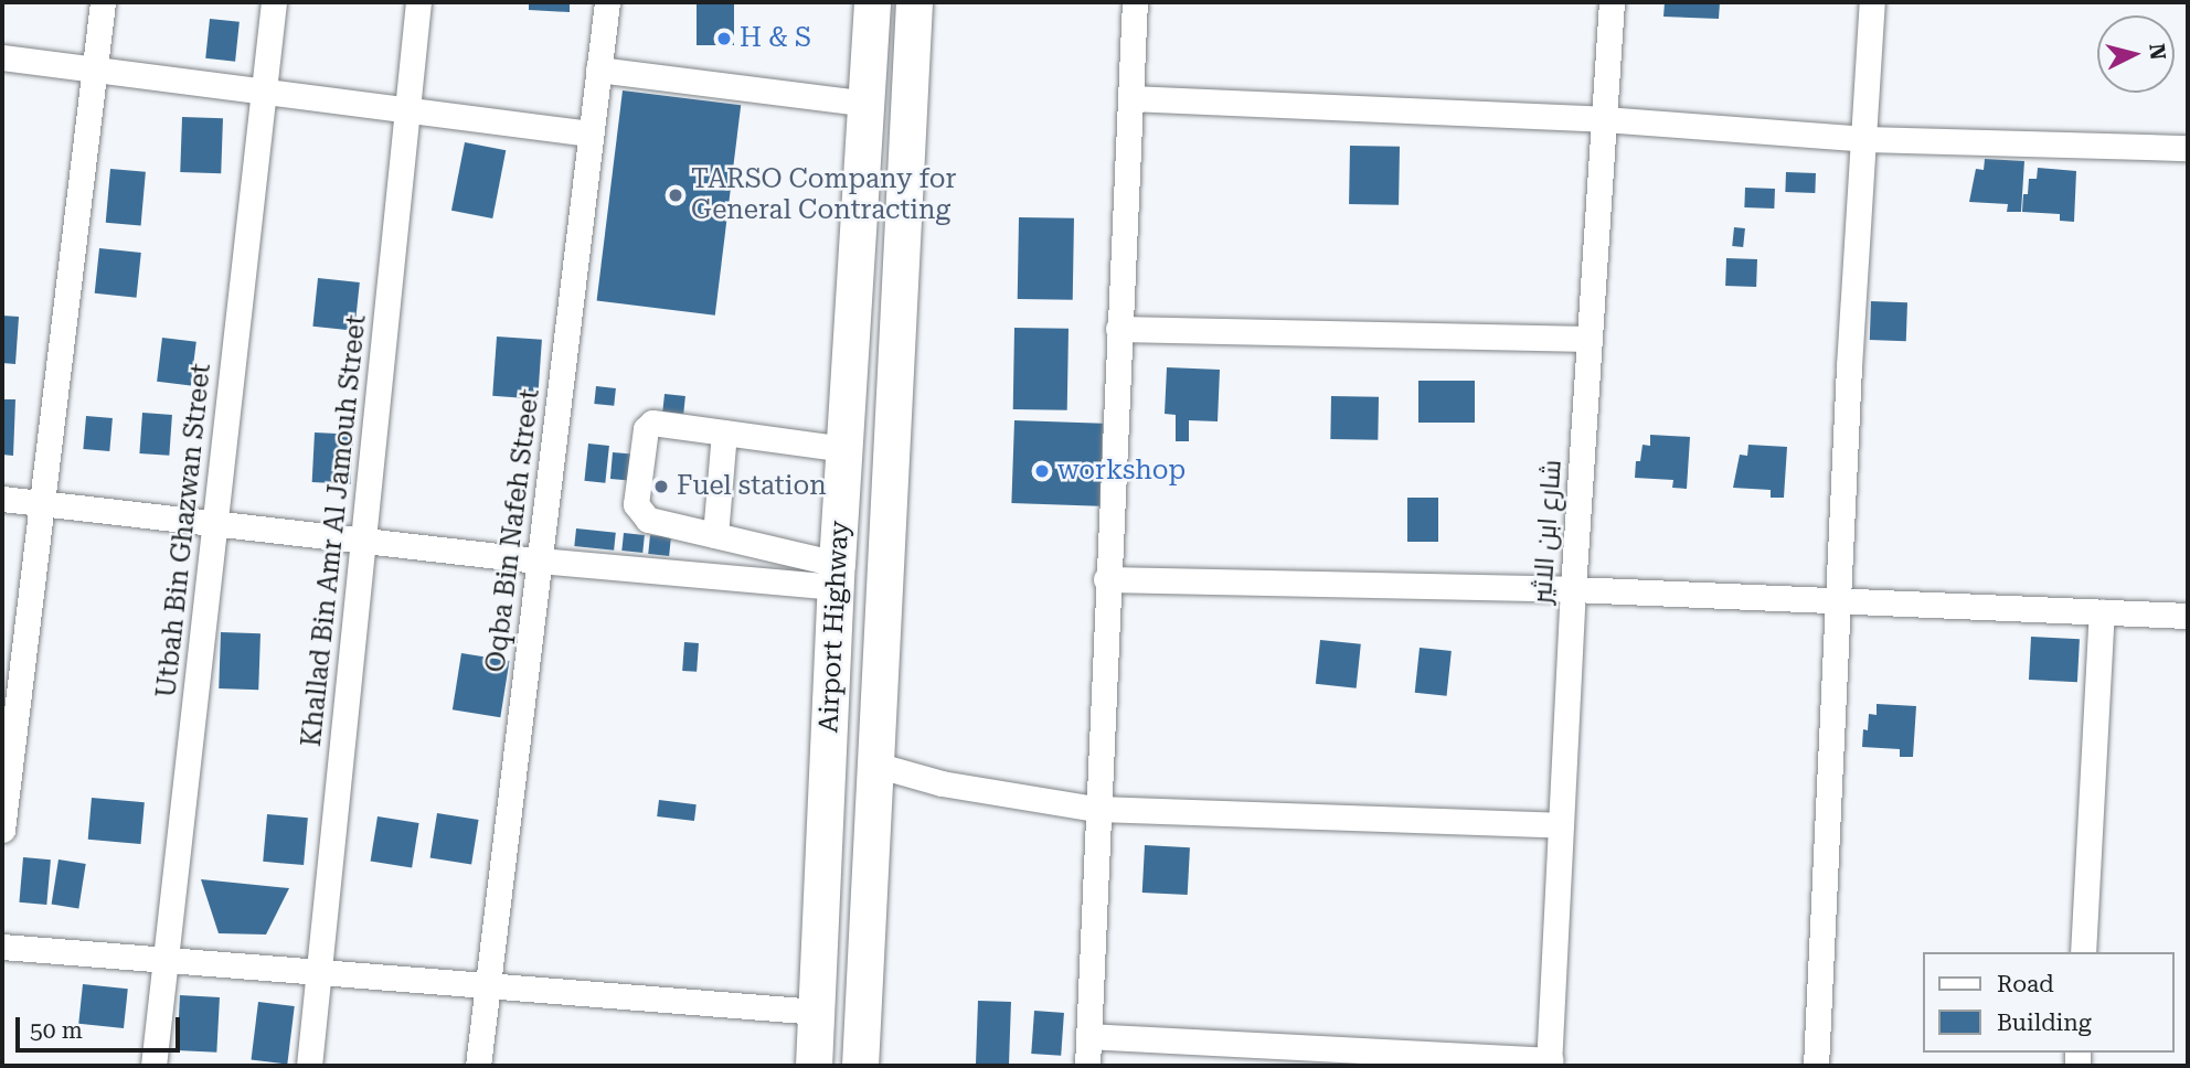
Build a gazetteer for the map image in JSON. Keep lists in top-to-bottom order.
{
  "streets": {
    "highway": ["Airport Highway"],
    "street": [
      "Utbah Bin Ghazwan Street",
      "Khallad Bin Amr Al Jamouh Street",
      "Oqba Bin Nafeh Street",
      "شارع ابن الاثير"
    ]
  },
  "places": [
    "H & S",
    "TARSO Company for General Contracting",
    "workshop",
    "Fuel station"
  ],
  "legend": ["Road", "Building"],
  "scale_bar": "50 m",
  "north": "right"
}
